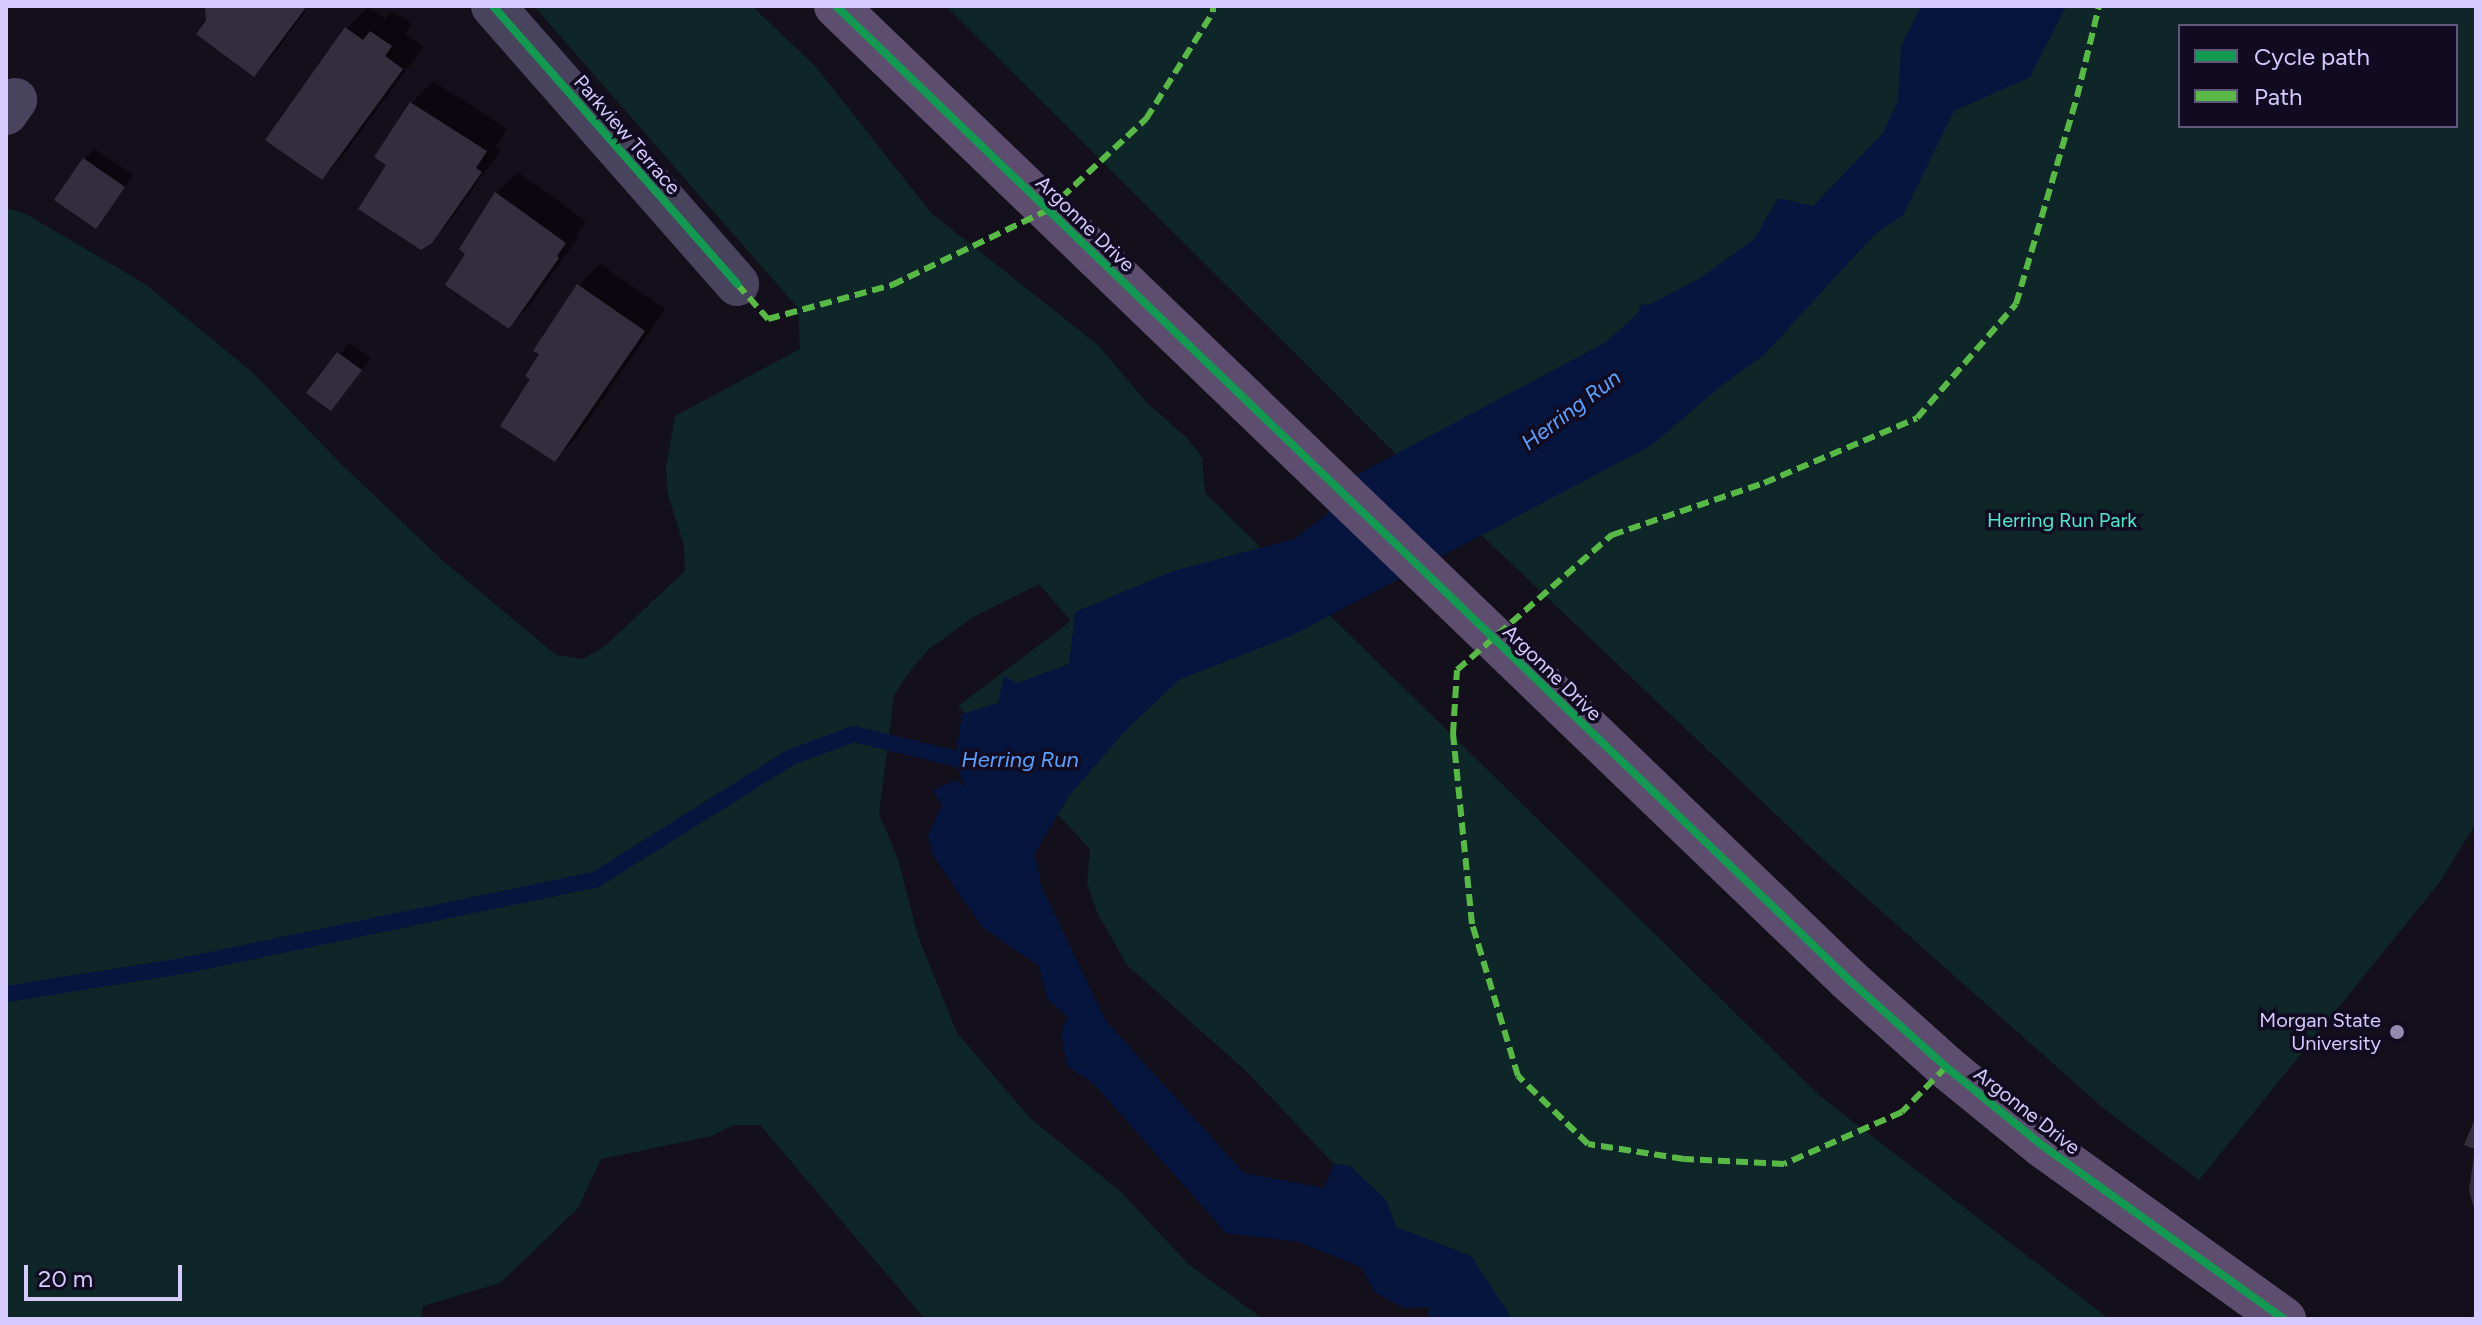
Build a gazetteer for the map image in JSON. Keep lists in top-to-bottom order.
{
  "streets": {
    "main road": ["Argonne Drive"],
    "street": ["Parkview Terrace"]
  },
  "water": ["Herring Run"],
  "parks": ["Herring Run Park"],
  "places": ["Morgan State University"],
  "legend": ["Cycle path", "Path"],
  "scale_bar": "20 m"
}
